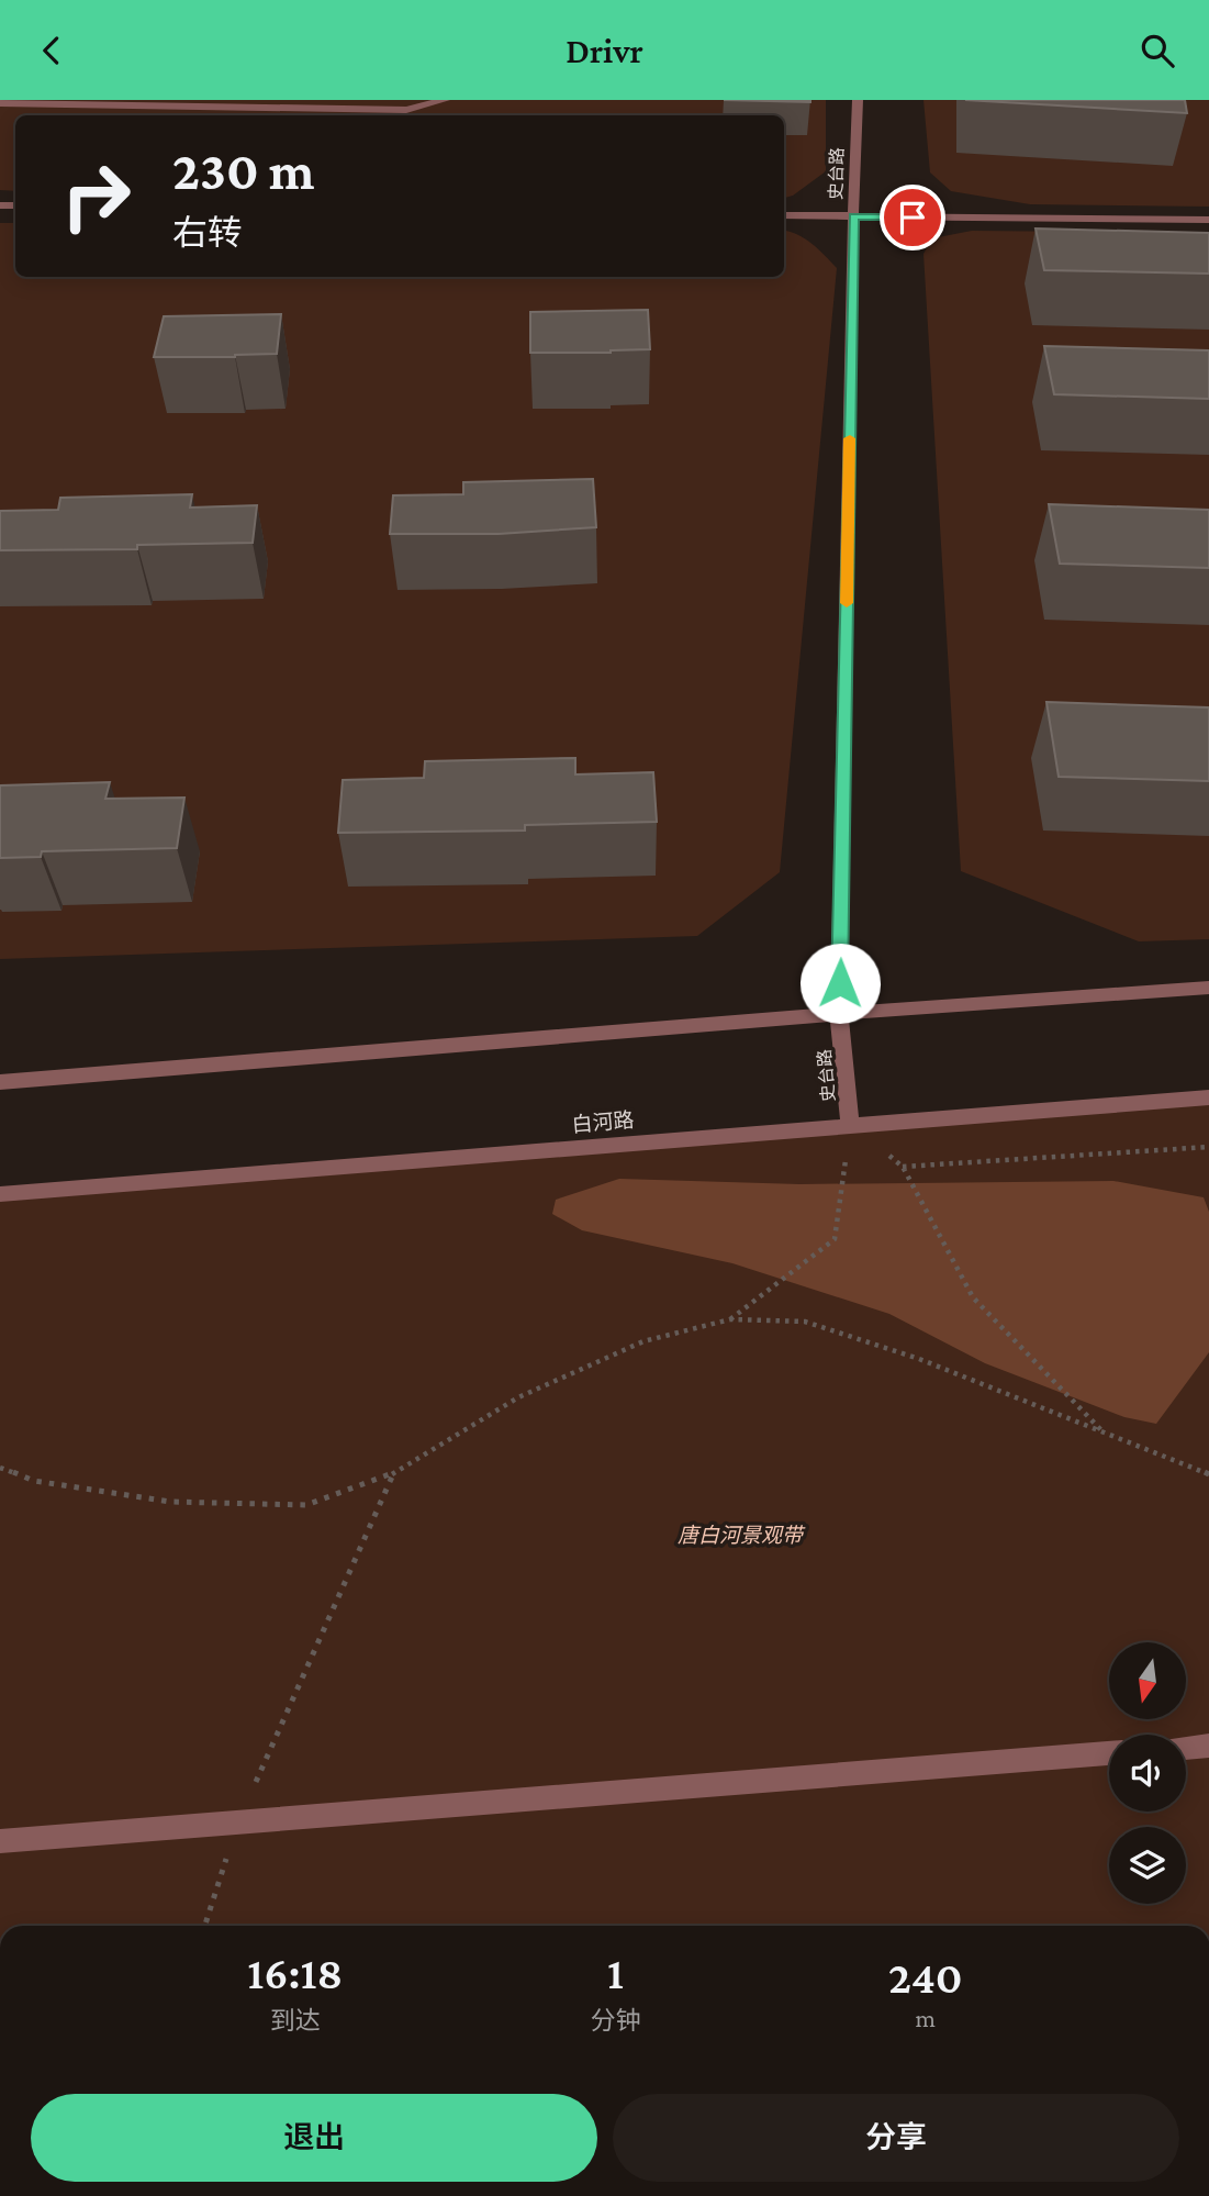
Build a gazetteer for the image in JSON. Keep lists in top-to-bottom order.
{
  "streets": {
    "street": ["史台路", "白河路"]
  },
  "crossings": [
    ["史台路", "白河路"]
  ],
  "parks": ["唐白河景观带"],
  "north": "bottom",
  "page": {
    "header": "Drivr",
    "turn": ["230 m", "右转"],
    "eta": [
      "16:18",
      "到达",
      "1",
      "分钟",
      "240",
      "m"
    ],
    "buttons": ["退出", "分享"]
  }
}
